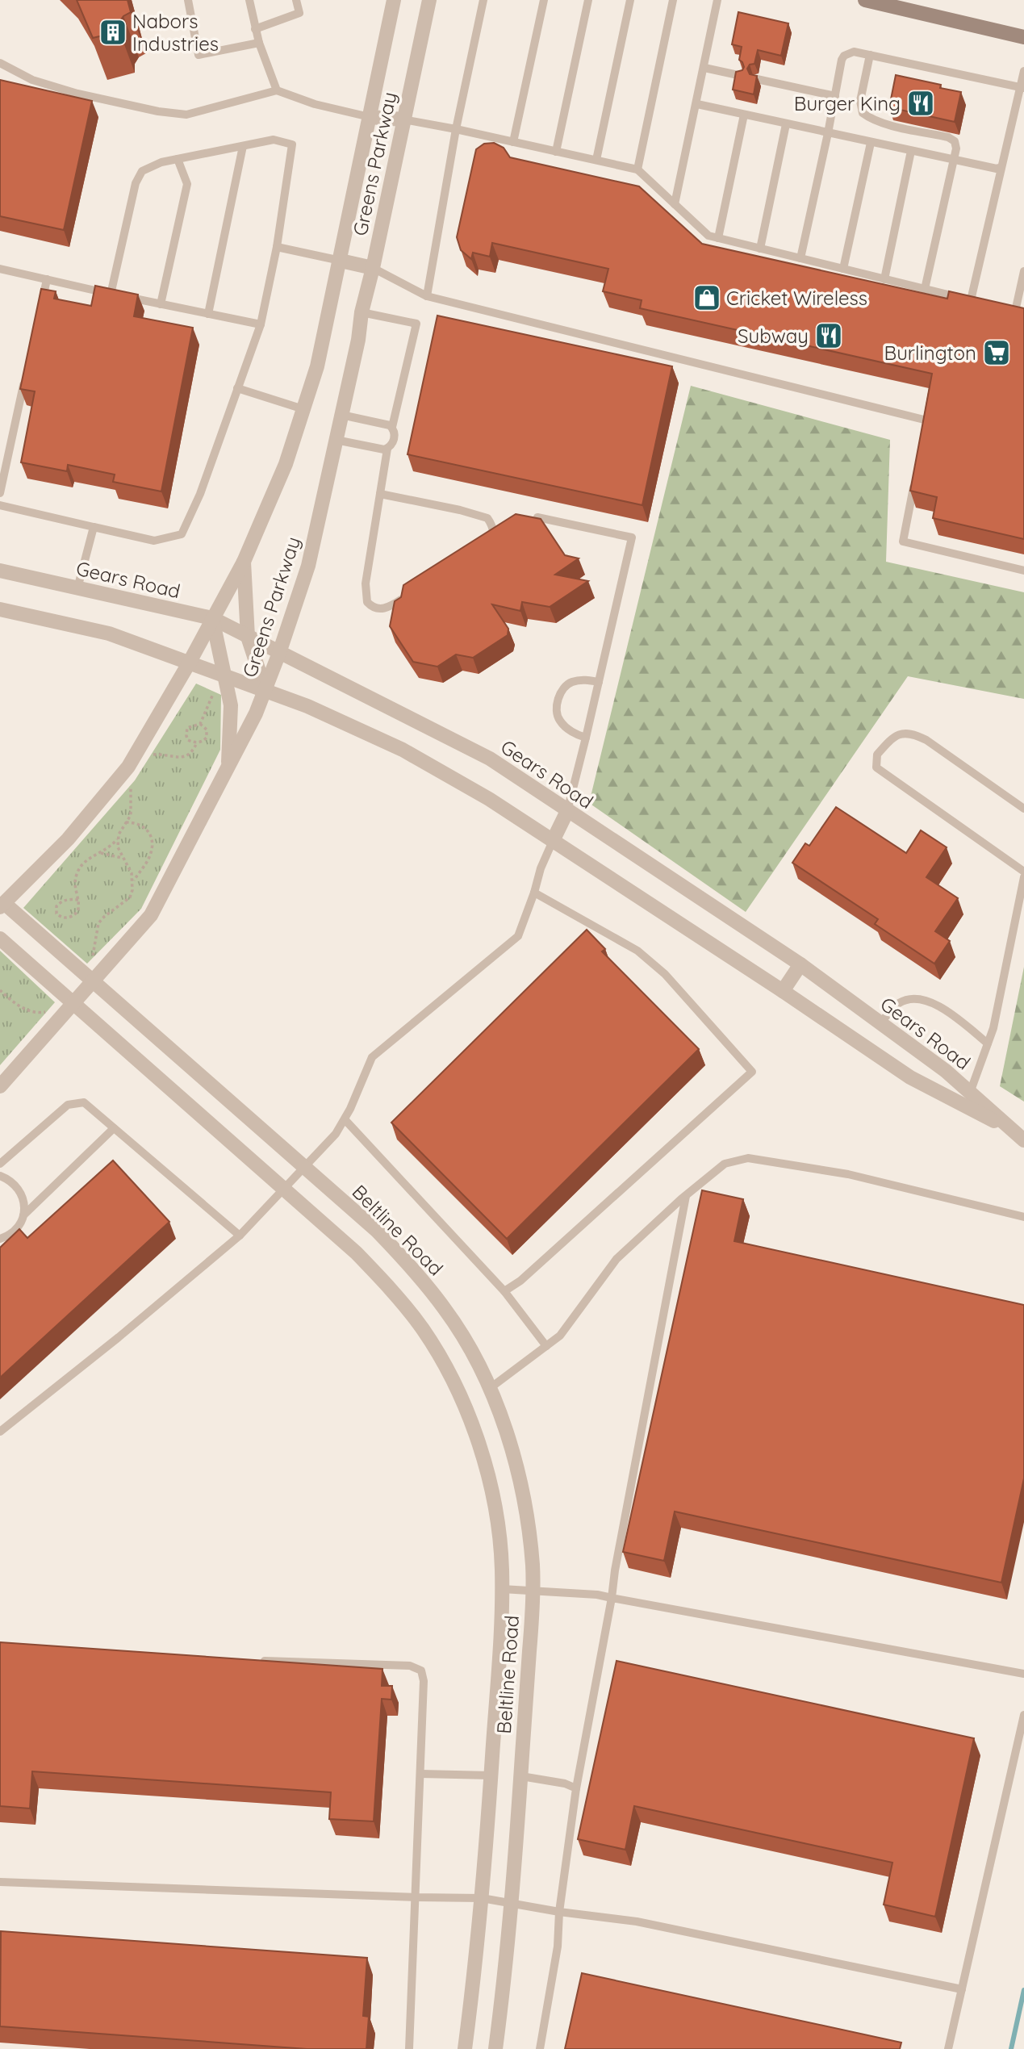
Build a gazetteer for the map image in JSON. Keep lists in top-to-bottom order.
{
  "streets": {
    "street": ["Greens Parkway", "Gears Road", "Beltline Road"]
  },
  "crossings": [
    ["Greens Parkway", "Gears Road"],
    ["Greens Parkway", "Beltline Road"]
  ],
  "places": {
    "building": ["Nabors Industries"],
    "restaurant": ["Burger King", "Subway"],
    "shop": ["Cricket Wireless"],
    "supermarket": ["Burlington"]
  }
}
